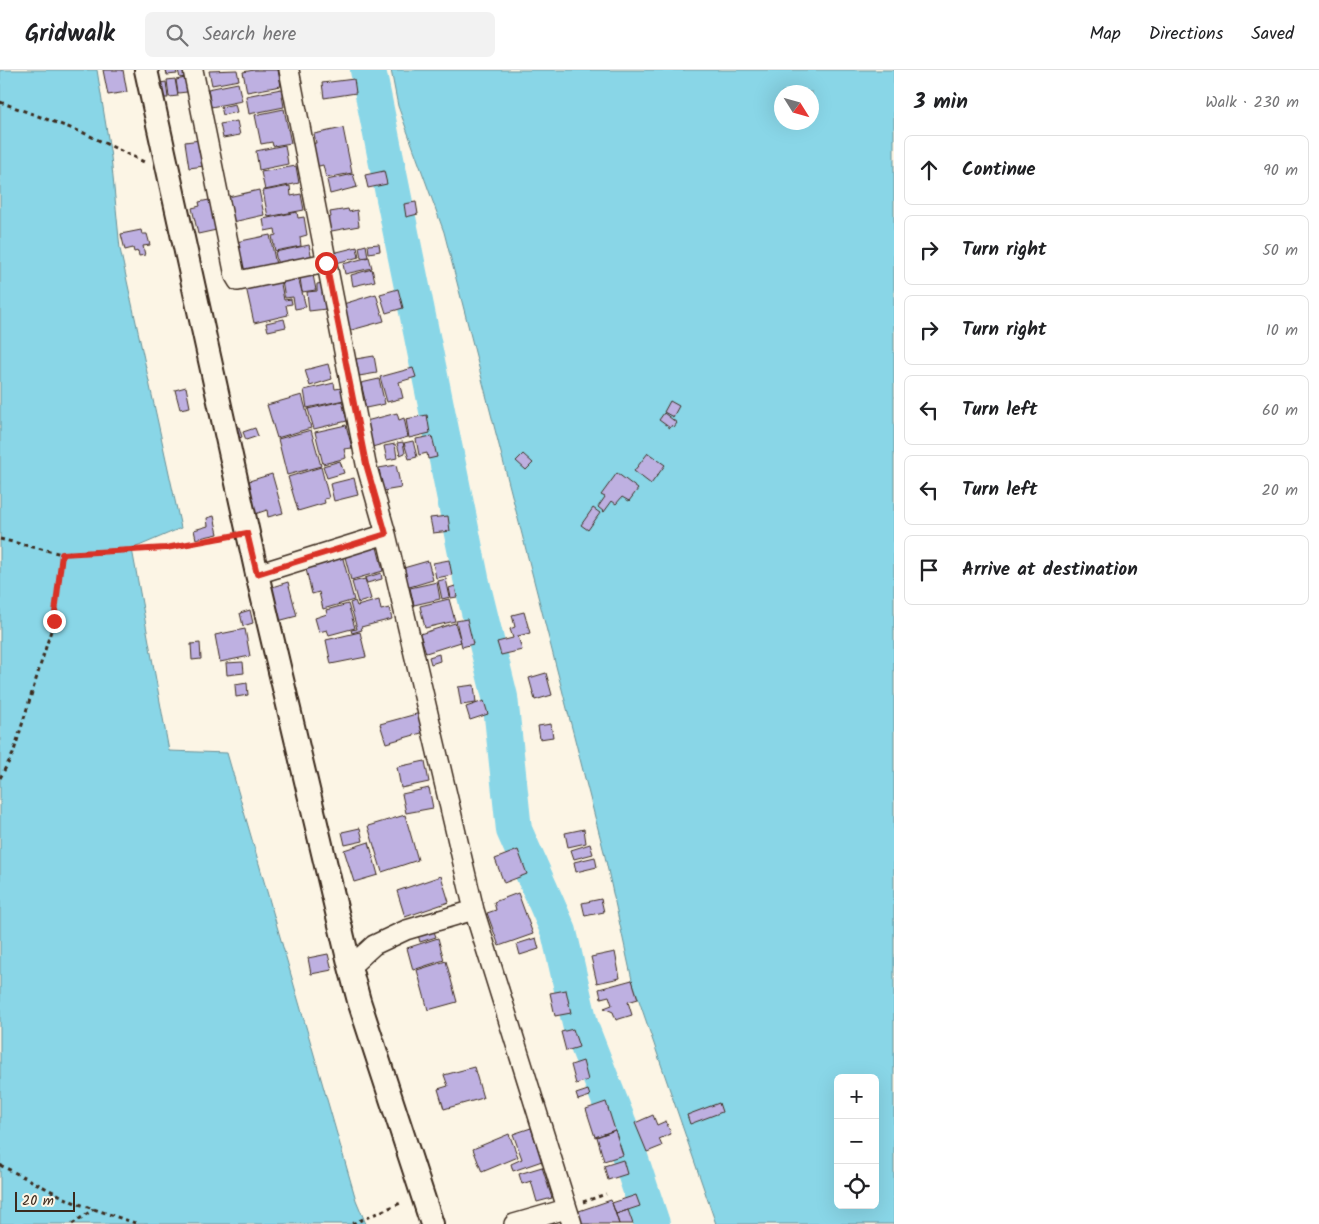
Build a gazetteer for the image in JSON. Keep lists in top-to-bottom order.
{
  "scale_bar": "20 m",
  "north": "bottom right",
  "page": {
    "header": "Gridwalk",
    "search": "Search here",
    "nav": ["Map", "Directions", "Saved"],
    "heading": ["3 min", "Walk · 230 m"],
    "list": [
      ["Continue", "90 m"],
      ["Turn right", "50 m"],
      ["Turn right", "10 m"],
      ["Turn left", "60 m"],
      ["Turn left", "20 m"],
      "Arrive at destination"
    ],
    "map_buttons": ["+", "−"],
    "scale": "20 m"
  }
}
